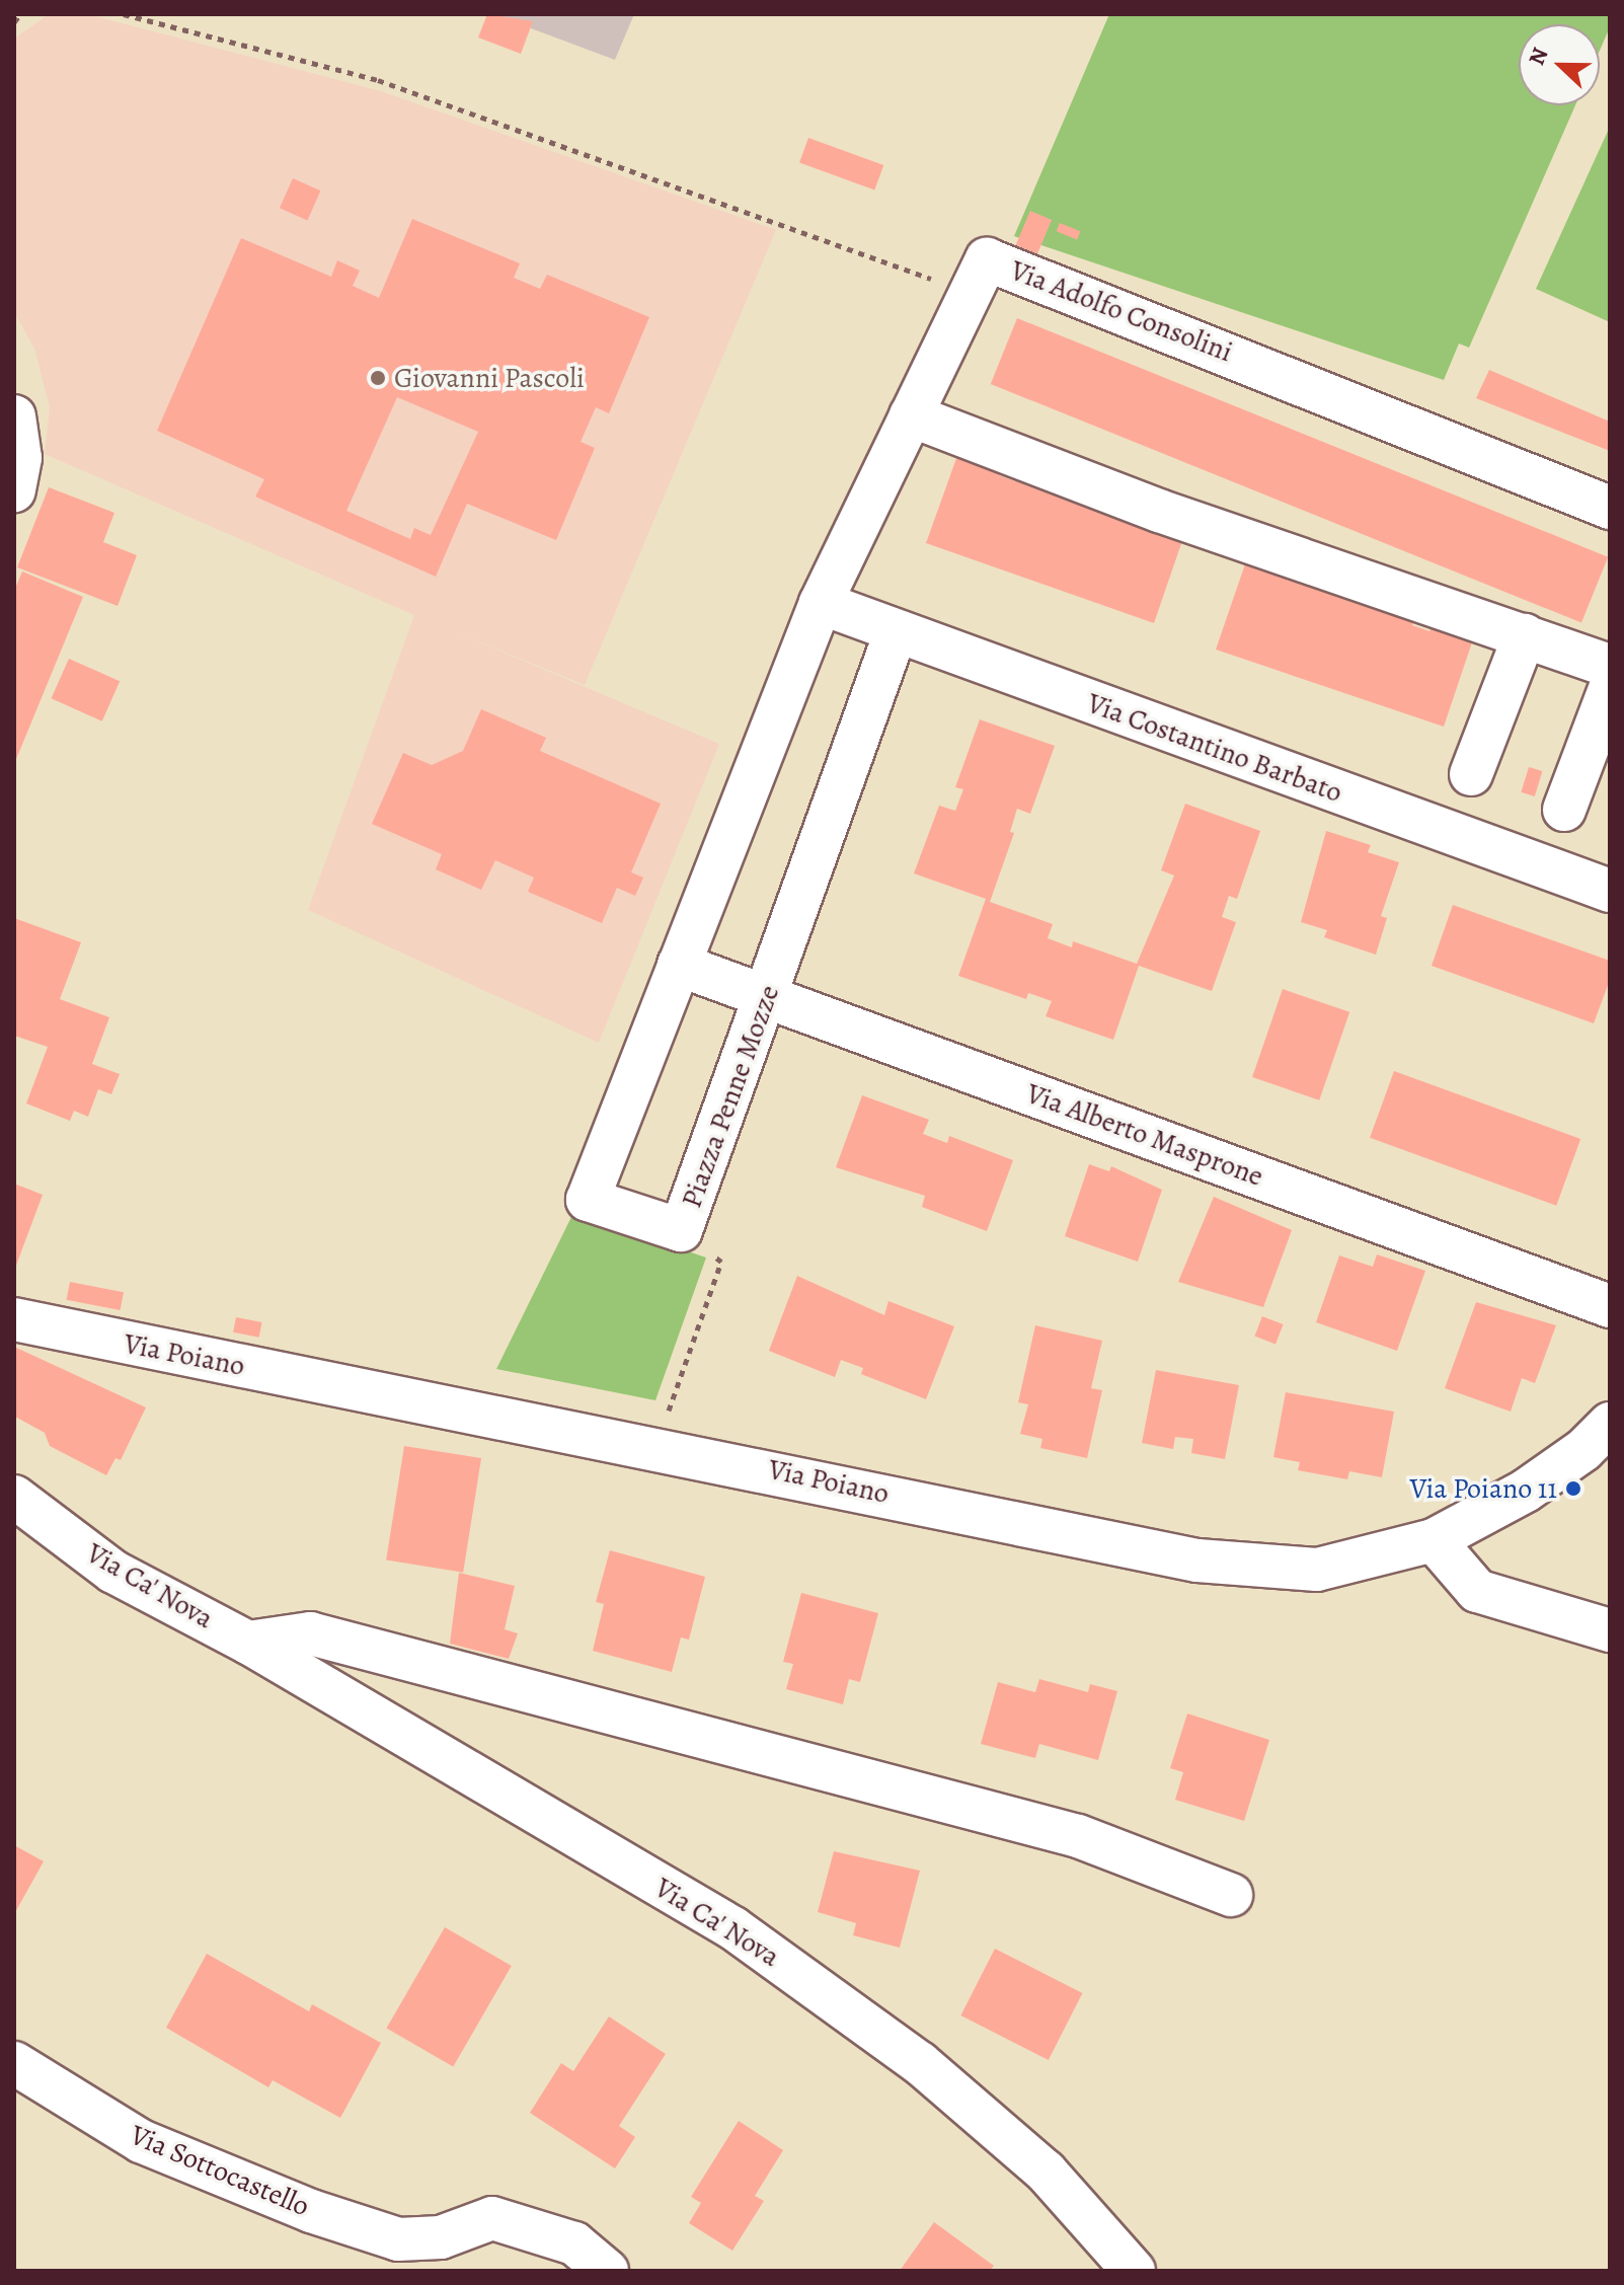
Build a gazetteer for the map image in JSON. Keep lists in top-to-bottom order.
{
  "streets": {
    "street": [
      "Via Adolfo Consolini",
      "Via Costantino Barbato",
      "Piazza Penne Mozze",
      "Via Alberto Masprone",
      "Via Poiano",
      "Via Ca' Nova",
      "Via Sottocastello"
    ]
  },
  "crossings": [
    ["Via Adolfo Consolini", "Via Costantino Barbato"],
    ["Via Adolfo Consolini", "Piazza Penne Mozze"],
    ["Via Costantino Barbato", "Piazza Penne Mozze"],
    ["Piazza Penne Mozze", "Via Alberto Masprone"]
  ],
  "places": ["Giovanni Pascoli", "Via Poiano 11"],
  "north": "left"
}
